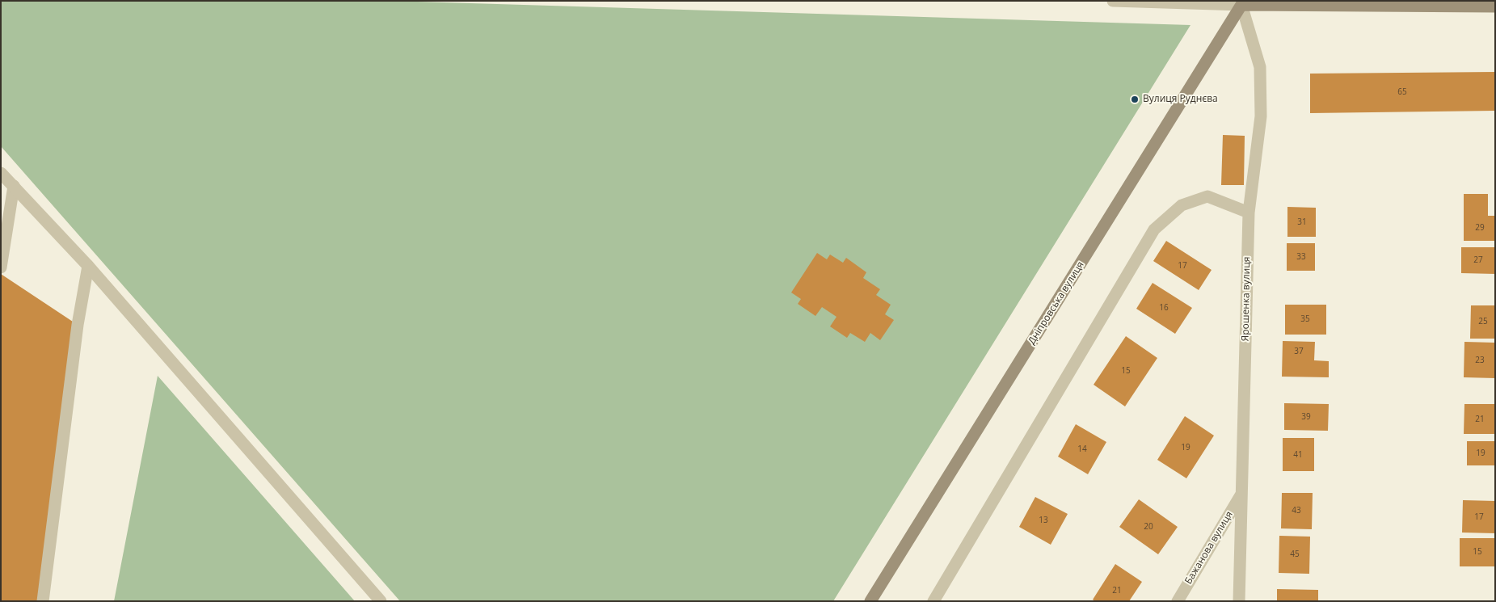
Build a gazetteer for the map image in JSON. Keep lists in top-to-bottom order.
{
  "streets": {
    "street": ["Ярошенка вулиця", "Дніпровська вулиця", "Бажанова вулиця"]
  },
  "crossings": [
    ["Ярошенка вулиця", "Дніпровська вулиця"],
    ["Ярошенка вулиця", "Бажанова вулиця"]
  ],
  "places": ["Вулиця Руднєва"],
  "house_numbers": [
    "65",
    "31",
    "29",
    "33",
    "27",
    "17",
    "16",
    "35",
    "25",
    "37",
    "23",
    "15",
    "39",
    "21",
    "19",
    "14",
    "19",
    "41",
    "43",
    "17",
    "13",
    "20",
    "15",
    "45",
    "21"
  ]
}
